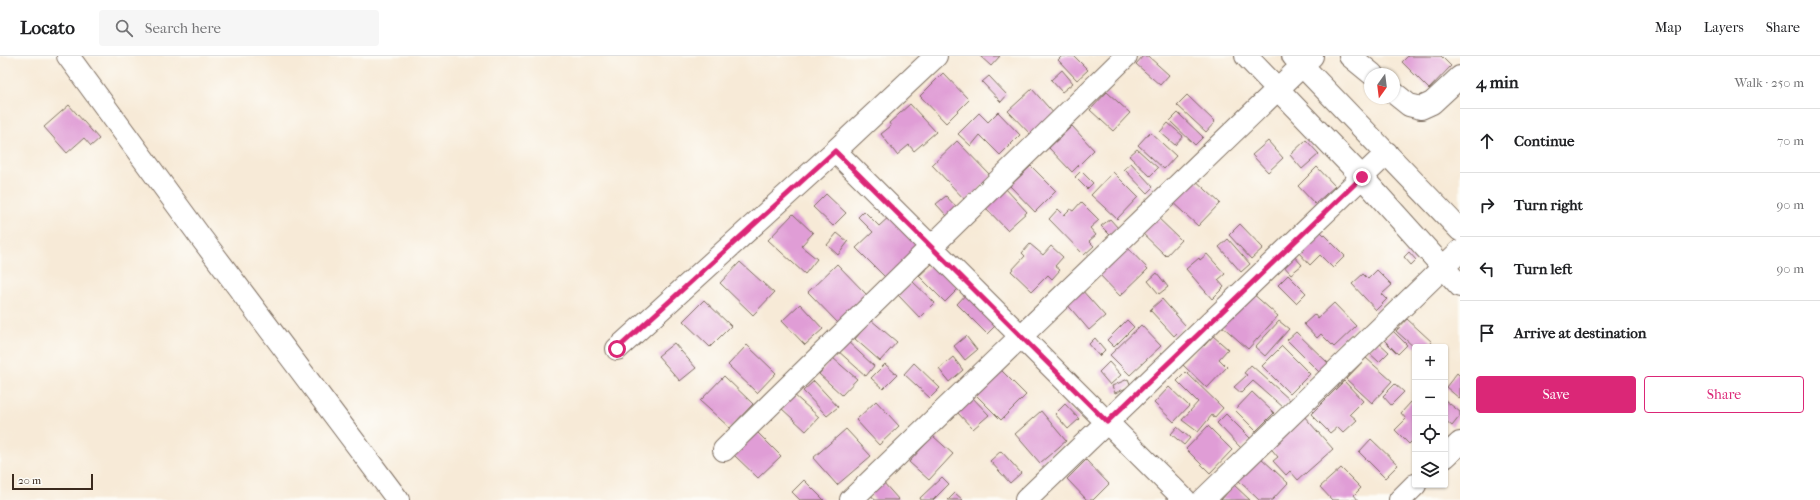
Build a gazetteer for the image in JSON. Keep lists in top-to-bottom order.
{
  "scale_bar": "20 m",
  "north": "bottom",
  "page": {
    "header": "Locato",
    "search": "Search here",
    "nav": ["Map", "Layers", "Share"],
    "heading": ["4 min", "Walk · 250 m"],
    "list": [
      ["Continue", "70 m"],
      ["Turn right", "90 m"],
      ["Turn left", "90 m"],
      "Arrive at destination"
    ],
    "map_buttons": ["+", "−"],
    "buttons": ["Save", "Share"],
    "scale": "20 m"
  }
}
